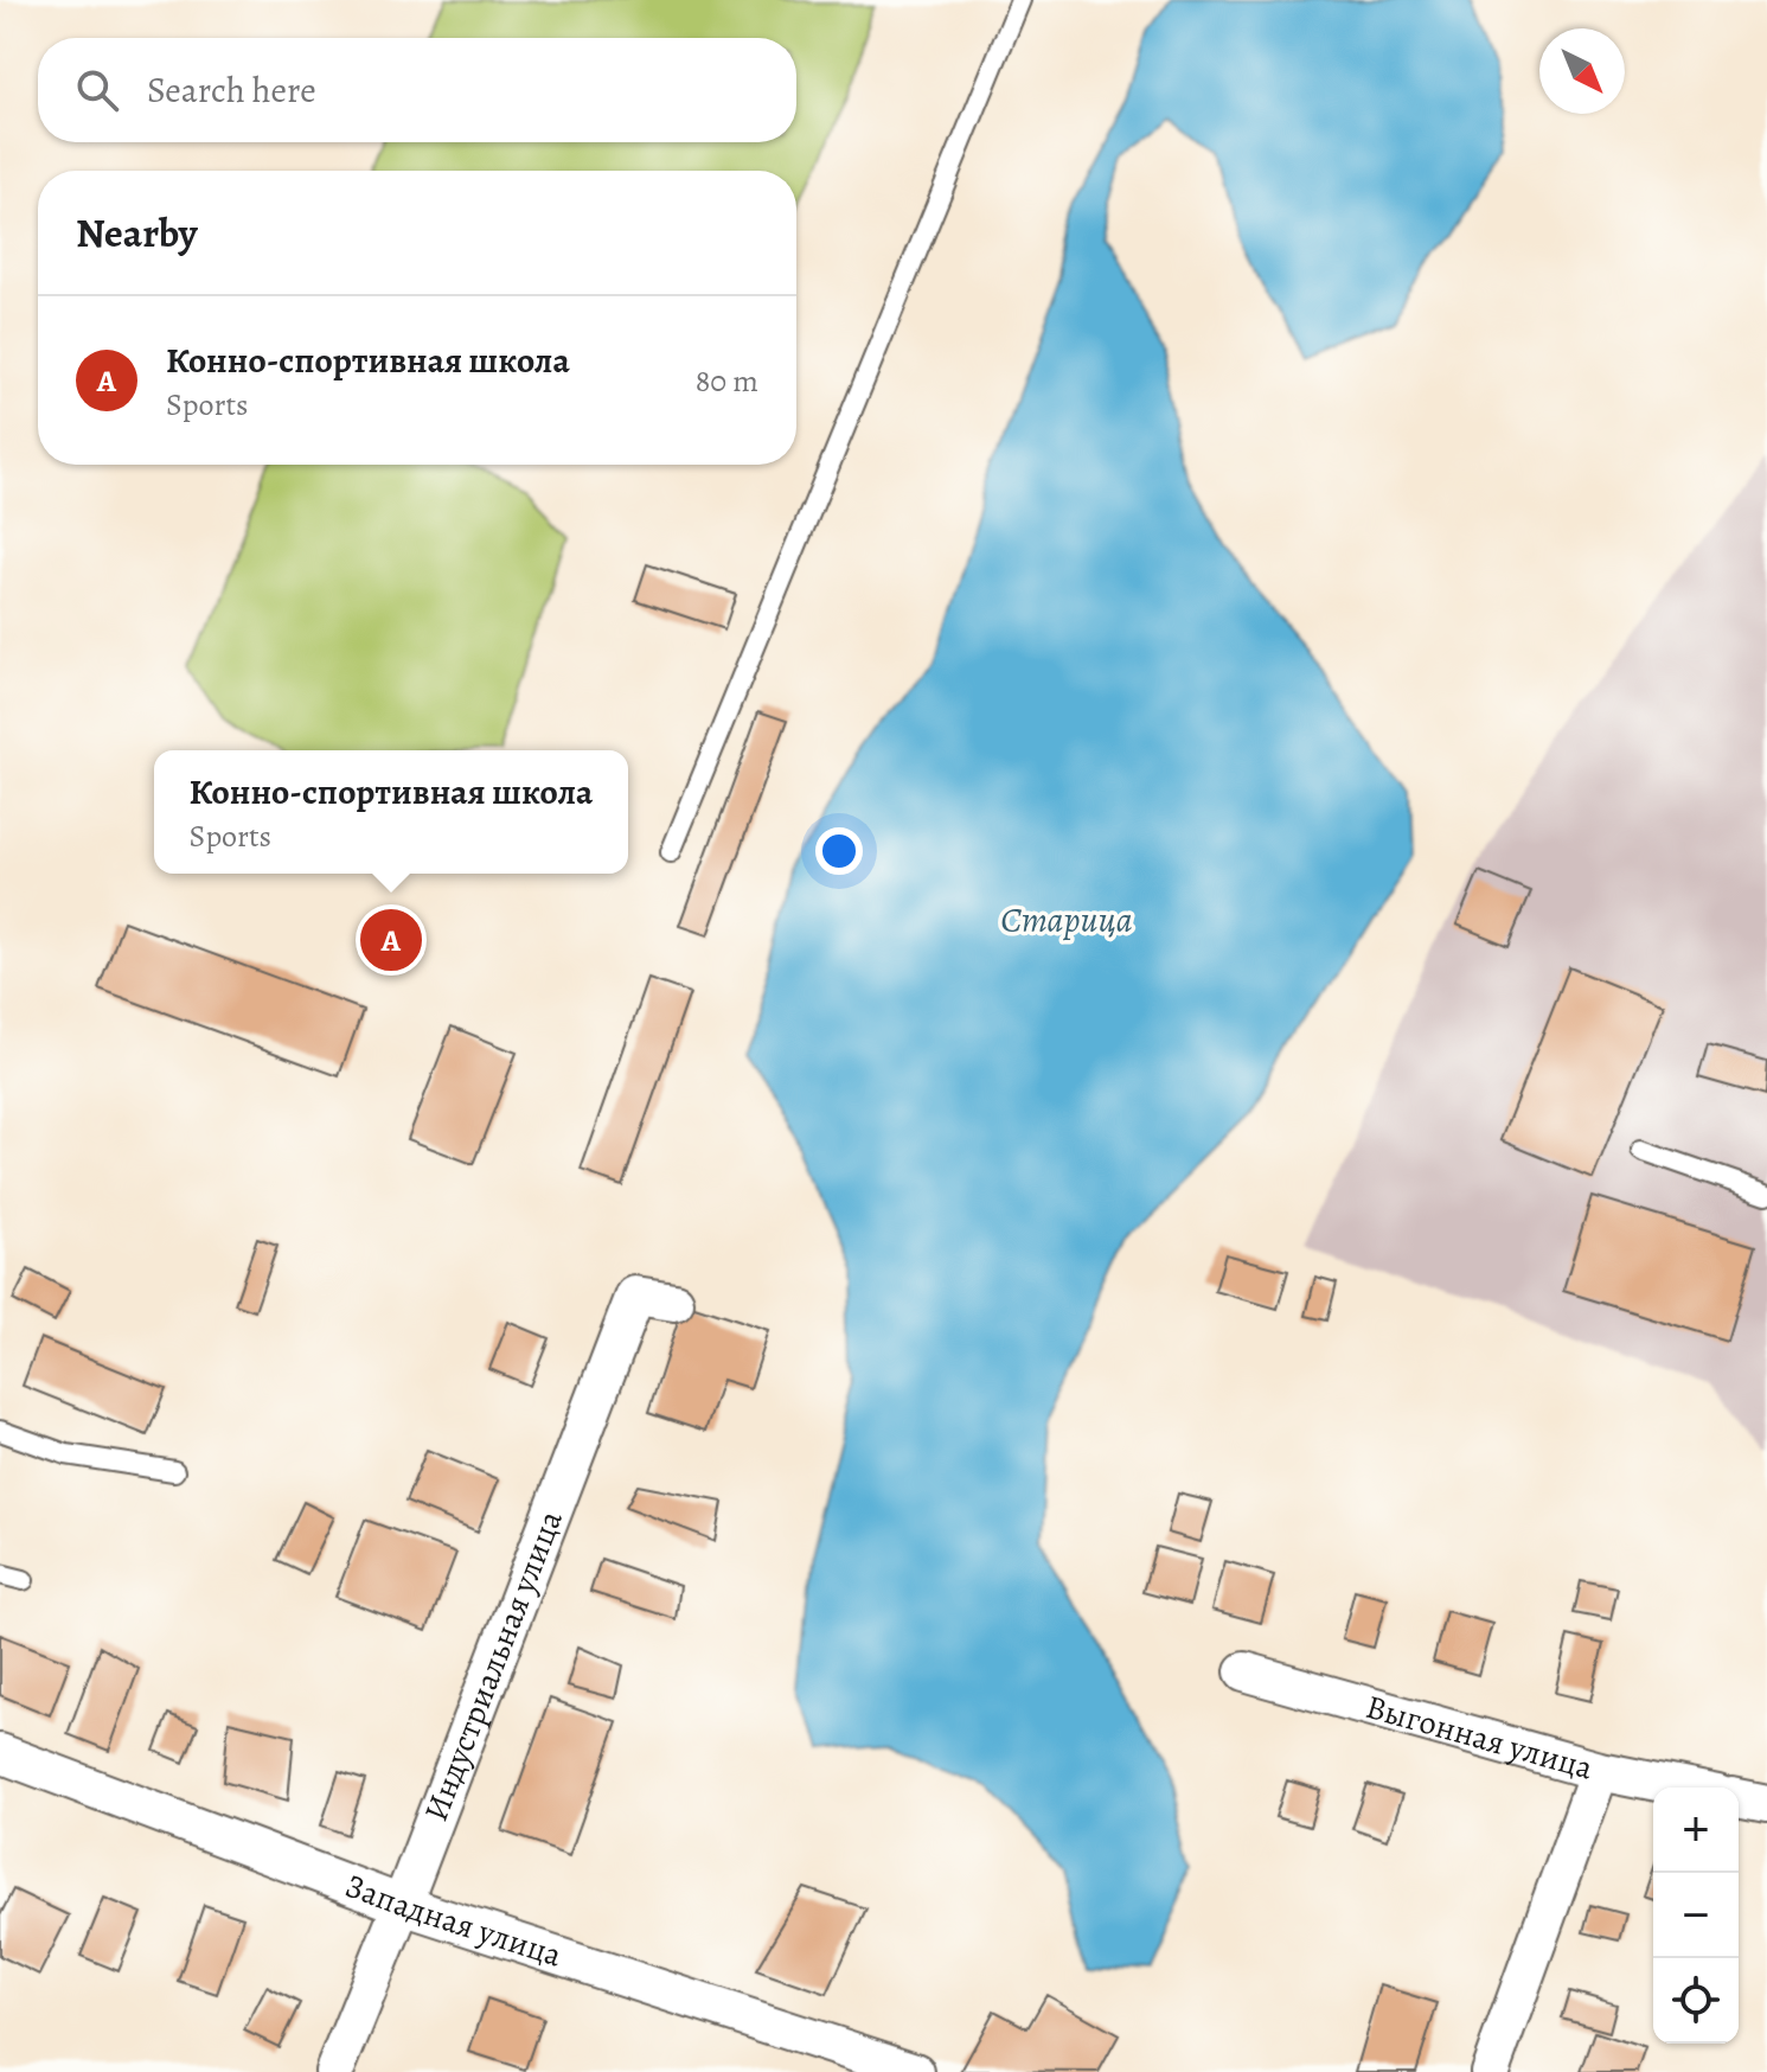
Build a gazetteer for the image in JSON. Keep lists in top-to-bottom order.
{
  "streets": {
    "street": ["Индустриальная улица", "Выгонная улица", "Западная улица"]
  },
  "crossings": [
    ["Индустриальная улица", "Западная улица"]
  ],
  "water": ["Старица"],
  "north": "bottom right",
  "page": {
    "search": "Search here",
    "heading": "Nearby",
    "list": [
      {
        "mark": "A",
        "name": "Конно-спортивная школа",
        "note": "Sports",
        "value": "80 m"
      }
    ],
    "popup": ["Конно-спортивная школа", "Sports"],
    "pins": "A",
    "map_buttons": ["+", "−"]
  }
}
